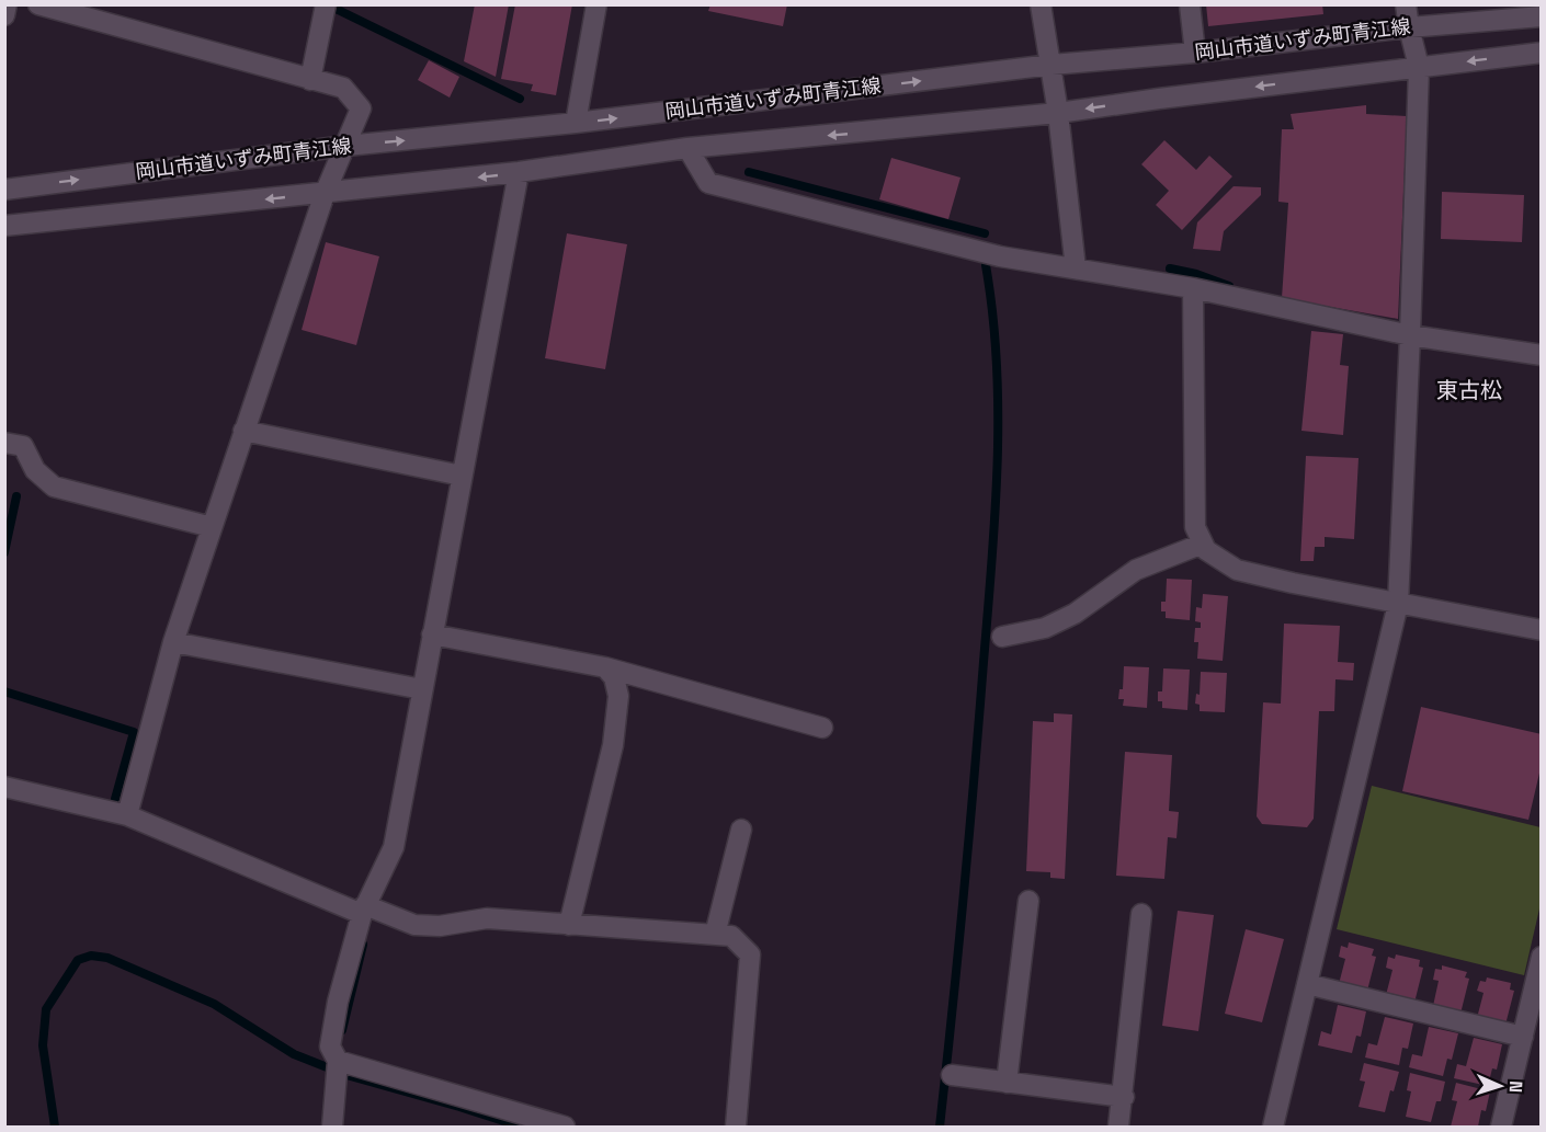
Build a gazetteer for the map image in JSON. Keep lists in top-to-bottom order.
{
  "streets": {
    "street": ["岡山市道いずみ町青江線"]
  },
  "districts": ["東古松"],
  "north": "right"
}
